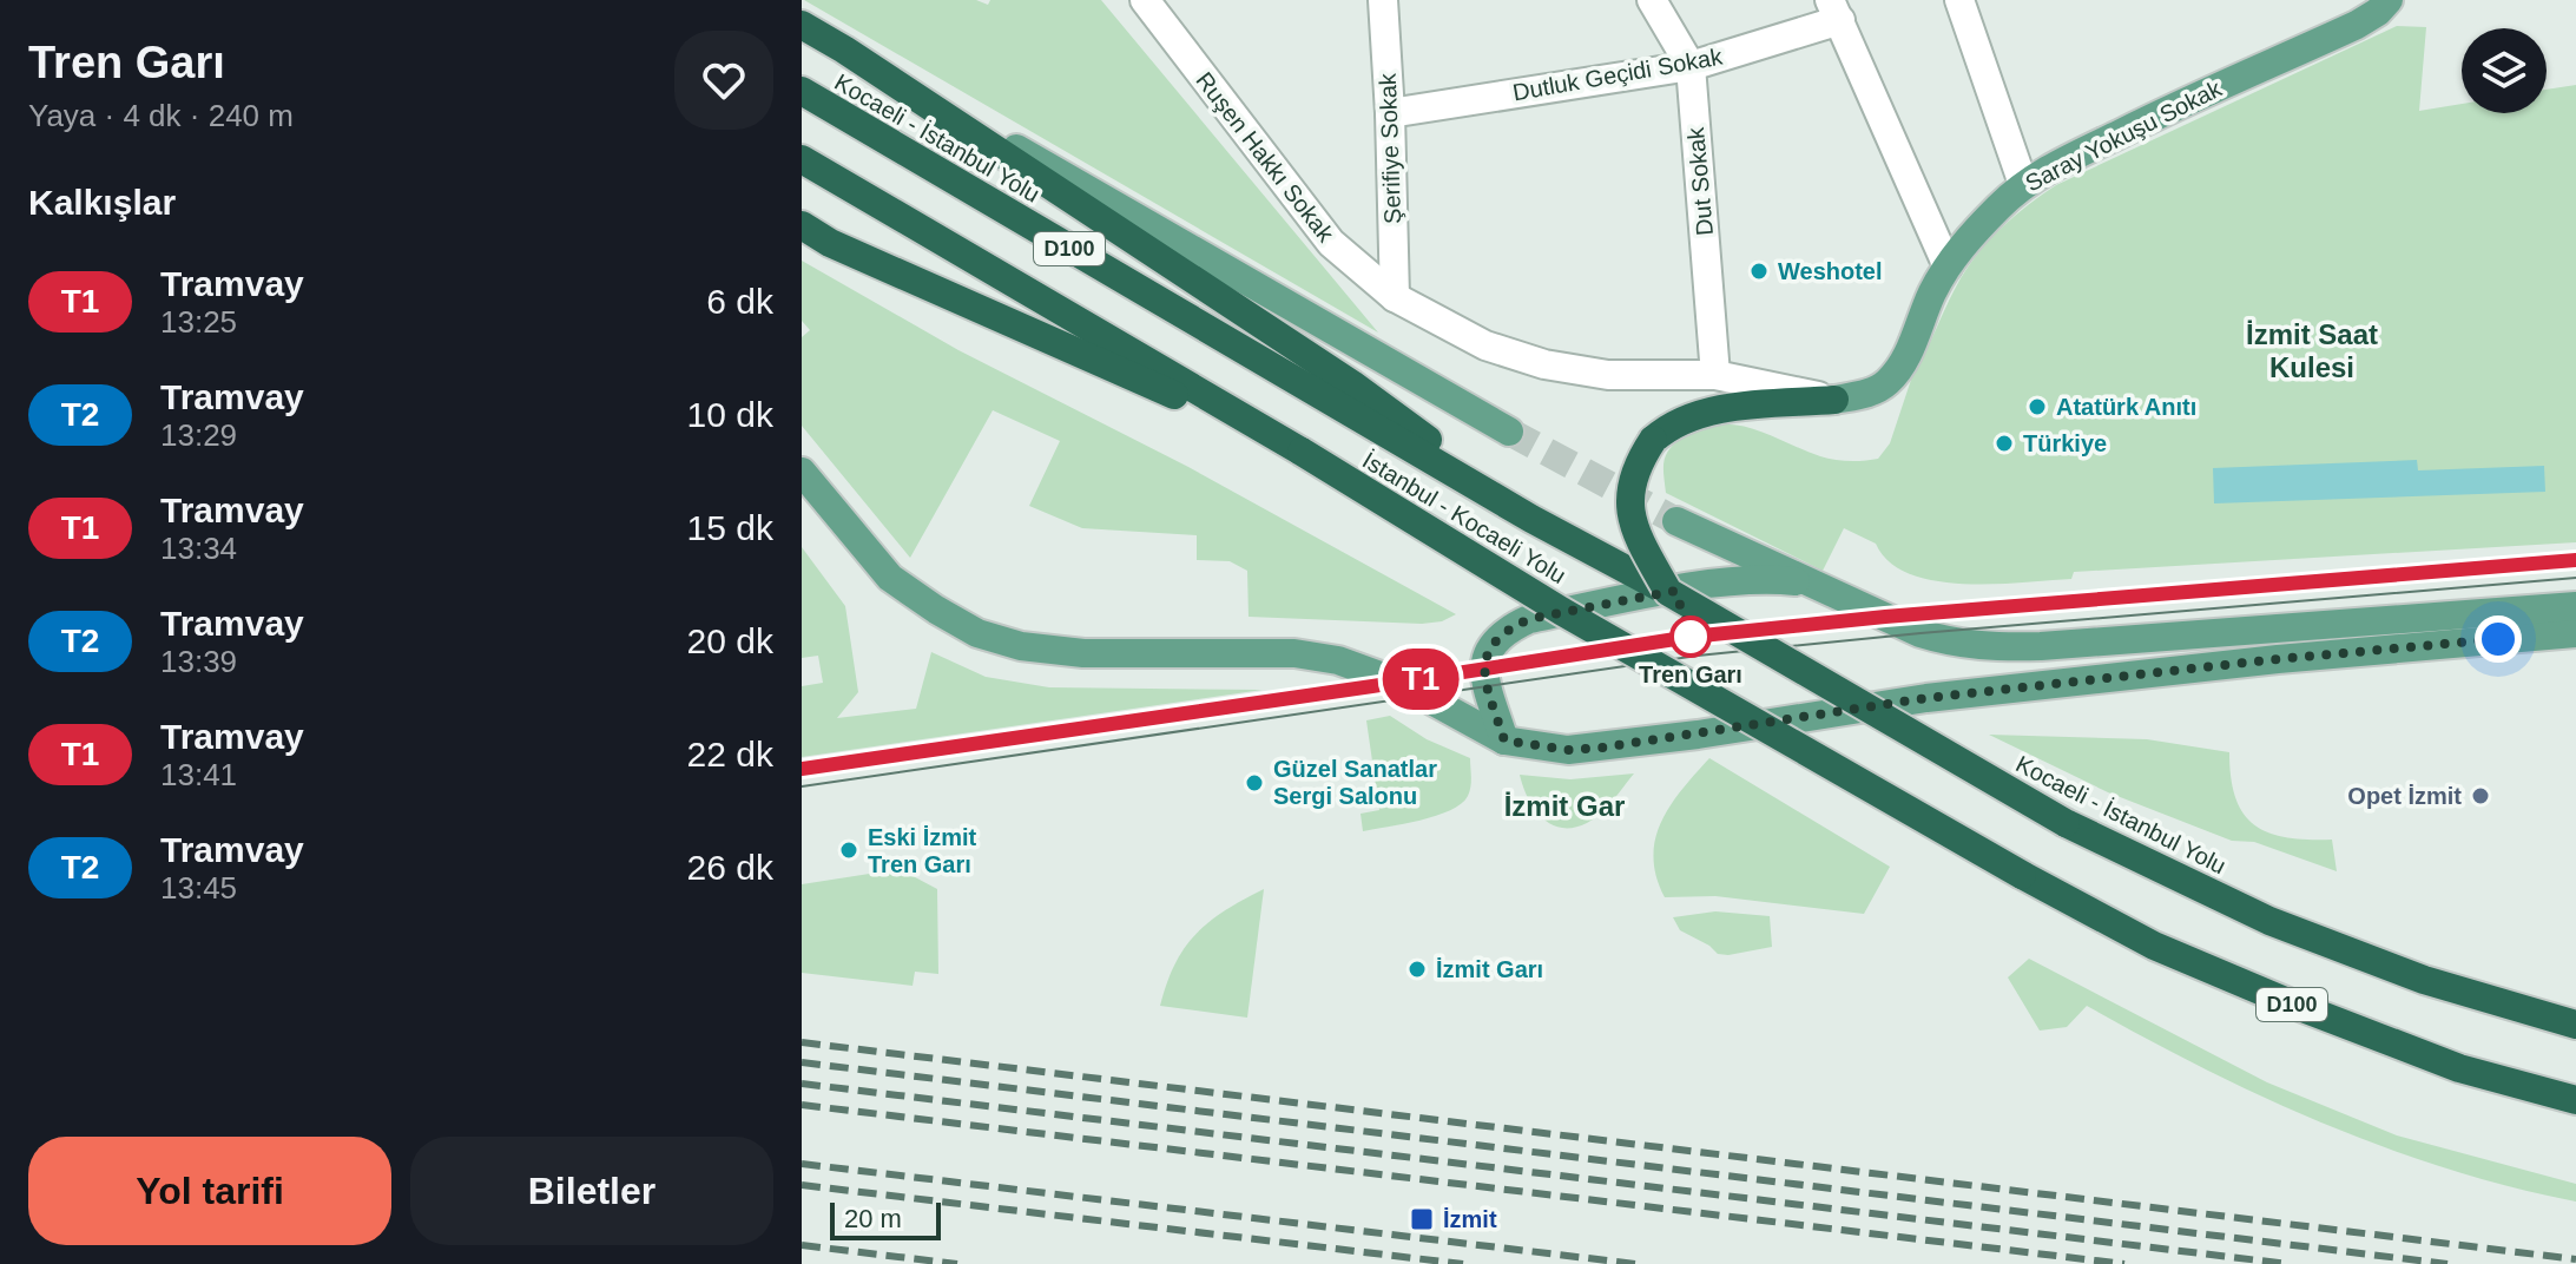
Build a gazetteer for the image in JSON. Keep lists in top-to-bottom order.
{
  "streets": {
    "highway": ["Kocaeli - İstanbul Yolu", "D100", "İstanbul - Kocaeli Yolu"],
    "main road": ["Saray Yokuşu Sokak"],
    "street": [
      "Dutluk Geçidi Sokak",
      "Şerifiye Sokak",
      "Ruşen Hakkı Sokak",
      "Dut Sokak"
    ]
  },
  "crossings": [
    ["Dutluk Geçidi Sokak", "Şerifiye Sokak"],
    ["Dutluk Geçidi Sokak", "Dut Sokak"],
    ["Saray Yokuşu Sokak", "Ruşen Hakkı Sokak"],
    ["Kocaeli - İstanbul Yolu", "D100"],
    ["Şerifiye Sokak", "Ruşen Hakkı Sokak"],
    ["Ruşen Hakkı Sokak", "Dut Sokak"]
  ],
  "districts": ["İzmit Saat Kulesi", "İzmit Gar"],
  "places": {
    "other": [
      "Weshotel",
      "Atatürk Anıtı",
      "Türkiye",
      "Tren Garı",
      "Güzel Sanatlar Sergi Salonu",
      "Opet İzmit",
      "Eski İzmit Tren Garı",
      "İzmit Garı"
    ],
    "transit": ["İzmit"]
  },
  "lines": ["tram line T1"],
  "scale_bar": "20 m",
  "page": {
    "heading": [
      ["Tren Garı", "Yaya · 4 dk · 240 m"],
      "Kalkışlar"
    ],
    "on_map": "T1",
    "list": [
      {
        "mark": "T1",
        "name": "Tramvay",
        "note": "13:25",
        "value": "6 dk"
      },
      {
        "mark": "T2",
        "name": "Tramvay",
        "note": "13:29",
        "value": "10 dk"
      },
      {
        "mark": "T1",
        "name": "Tramvay",
        "note": "13:34",
        "value": "15 dk"
      },
      {
        "mark": "T2",
        "name": "Tramvay",
        "note": "13:39",
        "value": "20 dk"
      },
      {
        "mark": "T1",
        "name": "Tramvay",
        "note": "13:41",
        "value": "22 dk"
      },
      {
        "mark": "T2",
        "name": "Tramvay",
        "note": "13:45",
        "value": "26 dk"
      }
    ],
    "buttons": ["Yol tarifi", "Biletler"],
    "scale": "20 m"
  }
}
